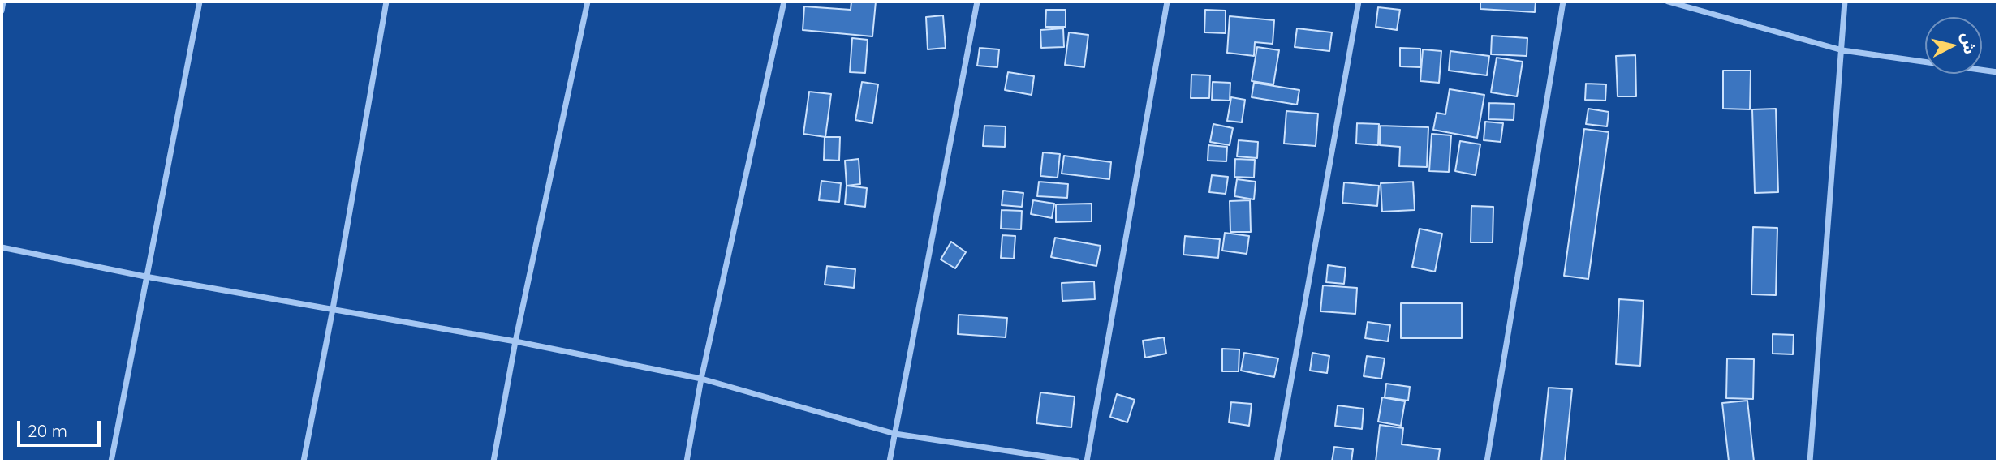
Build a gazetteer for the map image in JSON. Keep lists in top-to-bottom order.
{
  "scale_bar": "20 m",
  "north": "right"
}
